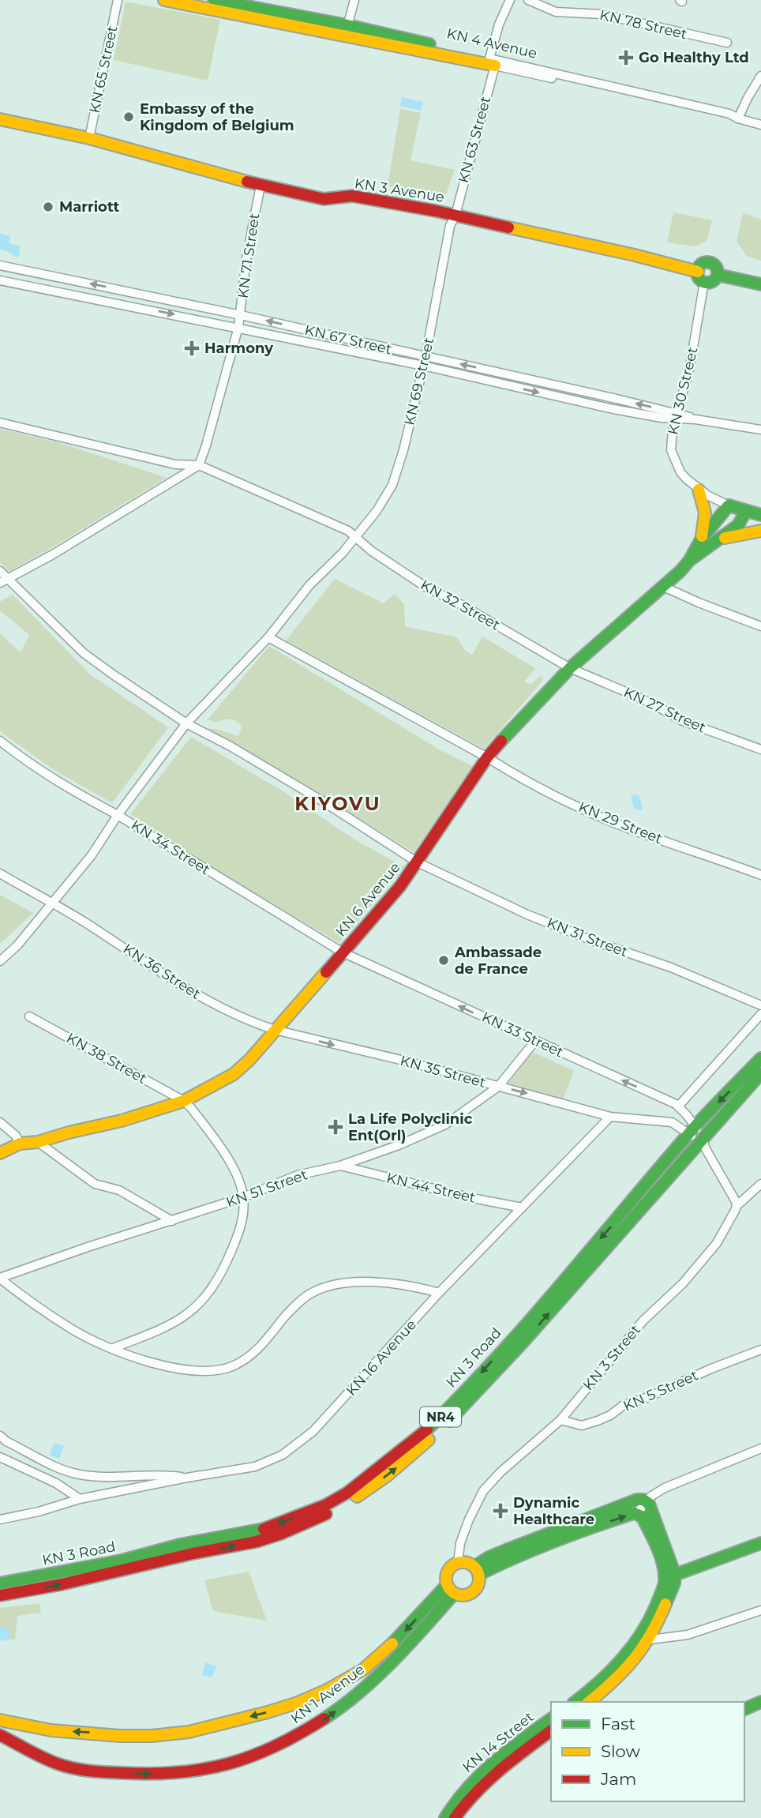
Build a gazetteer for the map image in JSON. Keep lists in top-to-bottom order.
{
  "streets": {
    "main road": [
      "KN 4 Avenue",
      "KN 3 Avenue",
      "KN 6 Avenue",
      "KN 3 Road",
      "NR4",
      "KN 1 Avenue",
      "KN 14 Street"
    ],
    "street": [
      "KN 78 Street",
      "KN 65 Street",
      "KN 63 Street",
      "KN 71 Street",
      "KN 67 Street",
      "KN 69 Street",
      "KN 30 Street",
      "KN 32 Street",
      "KN 27 Street",
      "KN 29 Street",
      "KN 34 Street",
      "KN 31 Street",
      "KN 36 Street",
      "KN 33 Street",
      "KN 38 Street",
      "KN 35 Street",
      "KN 44 Street",
      "KN 51 Street",
      "KN 16 Avenue",
      "KN 3 Street",
      "KN 5 Street"
    ]
  },
  "crossings": [
    ["KN 4 Avenue", "KN 63 Street"],
    ["KN 65 Street", "KN 3 Avenue"],
    ["KN 63 Street", "KN 3 Avenue"],
    ["KN 63 Street", "KN 69 Street"],
    ["KN 3 Avenue", "KN 71 Street"],
    ["KN 3 Avenue", "KN 69 Street"],
    ["KN 3 Avenue", "KN 30 Street"],
    ["KN 71 Street", "KN 67 Street"],
    ["KN 71 Street", "KN 32 Street"],
    ["KN 67 Street", "KN 69 Street"],
    ["KN 67 Street", "KN 30 Street"],
    ["KN 69 Street", "KN 32 Street"],
    ["KN 69 Street", "KN 29 Street"],
    ["KN 69 Street", "KN 34 Street"],
    ["KN 69 Street", "KN 31 Street"],
    ["KN 30 Street", "KN 6 Avenue"],
    ["KN 32 Street", "KN 27 Street"],
    ["KN 32 Street", "KN 6 Avenue"],
    ["KN 27 Street", "KN 6 Avenue"],
    ["KN 29 Street", "KN 6 Avenue"],
    ["KN 34 Street", "KN 6 Avenue"],
    ["KN 34 Street", "KN 33 Street"],
    ["KN 6 Avenue", "KN 31 Street"],
    ["KN 6 Avenue", "KN 36 Street"],
    ["KN 6 Avenue", "KN 33 Street"],
    ["KN 6 Avenue", "KN 38 Street"],
    ["KN 6 Avenue", "KN 35 Street"],
    ["KN 36 Street", "KN 35 Street"],
    ["KN 33 Street", "KN 51 Street"],
    ["KN 33 Street", "KN 3 Road"],
    ["KN 35 Street", "KN 51 Street"],
    ["KN 35 Street", "KN 16 Avenue"],
    ["KN 44 Street", "KN 51 Street"],
    ["KN 44 Street", "KN 16 Avenue"],
    ["KN 3 Street", "KN 5 Street"],
    ["KN 3 Street", "KN 1 Avenue"]
  ],
  "one_way": ["KN 33 Street", "KN 35 Street"],
  "districts": ["KIYOVU"],
  "places": {
    "health": [
      "Go Healthy Ltd",
      "Harmony",
      "La Life Polyclinic Ent(Orl)",
      "Dynamic Healthcare"
    ],
    "other": ["Embassy of the Kingdom of Belgium", "Marriott", "Ambassade de France"]
  },
  "legend": ["Fast", "Slow", "Jam"]
}
